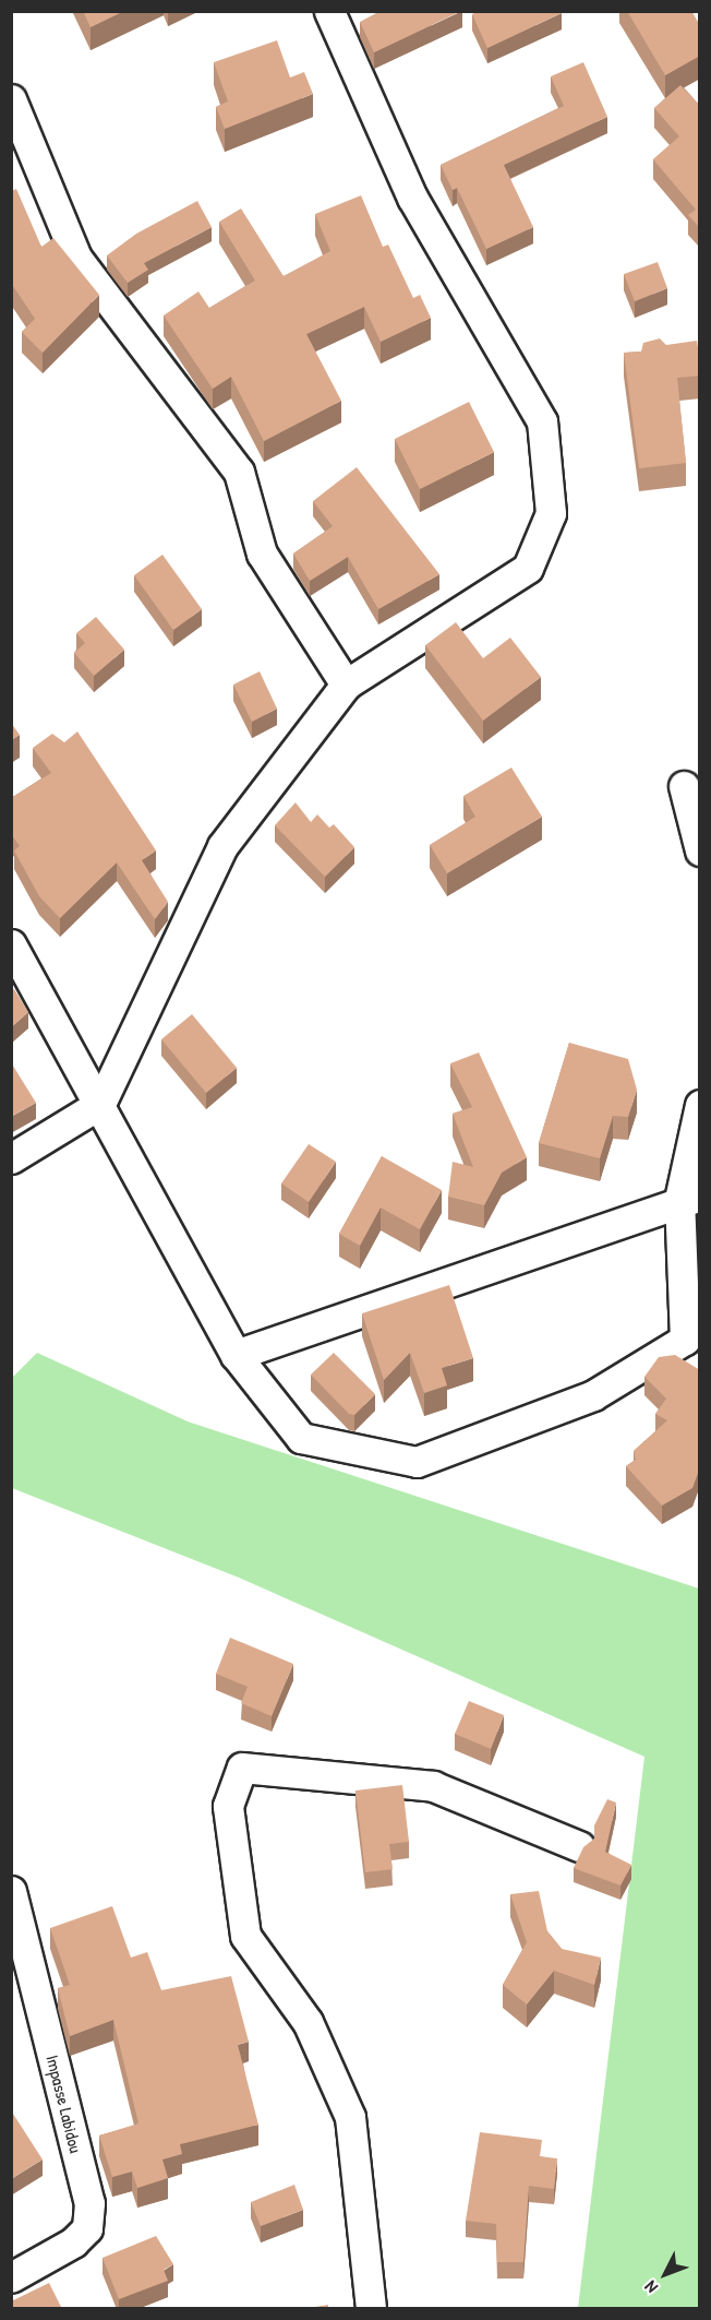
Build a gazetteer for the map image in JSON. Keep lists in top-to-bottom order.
{
  "streets": {
    "street": ["Impasse Labidou"]
  },
  "north": "bottom left"
}
